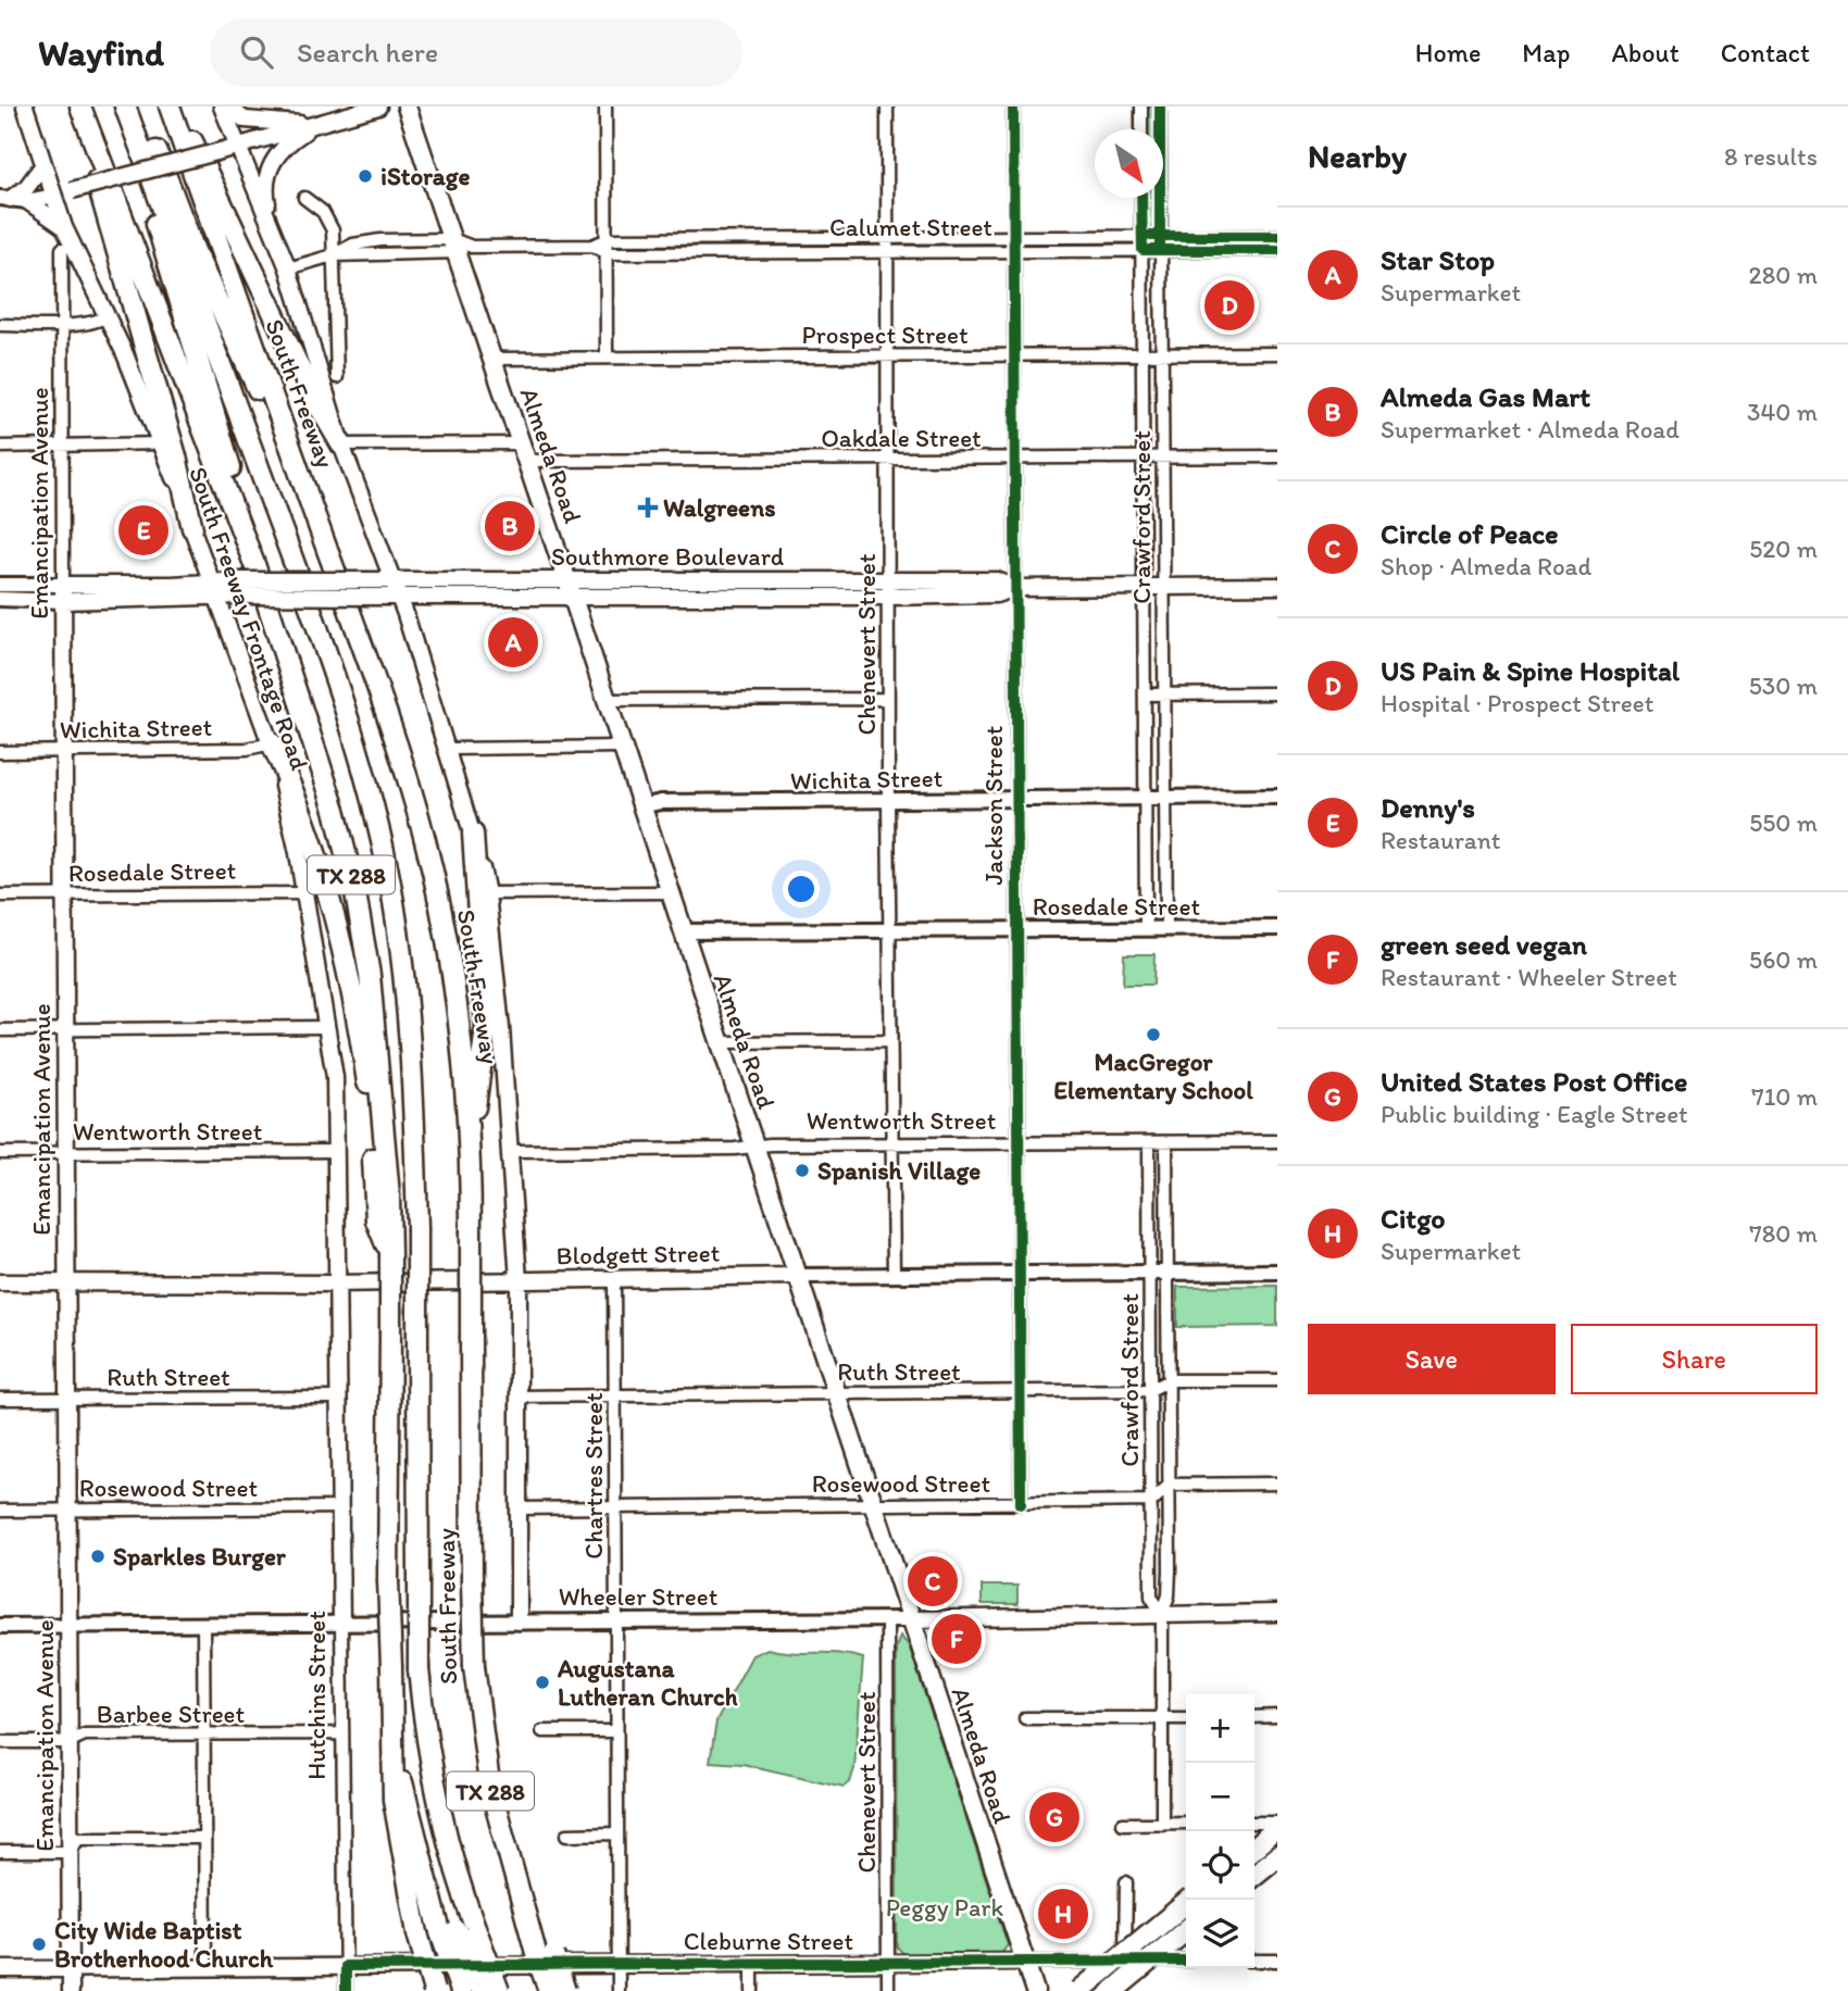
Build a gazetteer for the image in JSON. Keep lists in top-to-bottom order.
{
  "streets": {
    "highway": ["South Freeway", "TX 288"],
    "main road": [
      "Almeda Road",
      "Emancipation Avenue",
      "Southmore Boulevard",
      "South Freeway Frontage Road",
      "Blodgett Street",
      "Wheeler Street",
      "Hutchins Street",
      "Cleburne Street"
    ],
    "street": [
      "Calumet Street",
      "Prospect Street",
      "Oakdale Street",
      "Crawford Street",
      "Chenevert Street",
      "Wichita Street",
      "Jackson Street",
      "Rosedale Street",
      "Wentworth Street",
      "Ruth Street",
      "Chartres Street",
      "Rosewood Street",
      "Barbee Street"
    ]
  },
  "crossings": [
    ["Calumet Street", "Almeda Road"],
    ["Calumet Street", "Crawford Street"],
    ["Calumet Street", "Chenevert Street"],
    ["Calumet Street", "Jackson Street"],
    ["Prospect Street", "Almeda Road"],
    ["Prospect Street", "Crawford Street"],
    ["Prospect Street", "Chenevert Street"],
    ["Prospect Street", "Jackson Street"],
    ["Oakdale Street", "Almeda Road"],
    ["Oakdale Street", "Crawford Street"],
    ["Oakdale Street", "Chenevert Street"],
    ["Oakdale Street", "Jackson Street"],
    ["Almeda Road", "Southmore Boulevard"],
    ["Almeda Road", "Wichita Street"],
    ["Almeda Road", "Rosedale Street"],
    ["Almeda Road", "Wentworth Street"],
    ["Almeda Road", "Blodgett Street"],
    ["Almeda Road", "Ruth Street"],
    ["Almeda Road", "Rosewood Street"],
    ["Almeda Road", "Wheeler Street"],
    ["Almeda Road", "Cleburne Street"],
    ["Emancipation Avenue", "Southmore Boulevard"],
    ["Emancipation Avenue", "Wichita Street"],
    ["Emancipation Avenue", "Rosedale Street"],
    ["Emancipation Avenue", "Wentworth Street"],
    ["Emancipation Avenue", "Blodgett Street"],
    ["Emancipation Avenue", "Ruth Street"],
    ["Emancipation Avenue", "Rosewood Street"],
    ["Emancipation Avenue", "Wheeler Street"],
    ["Emancipation Avenue", "Barbee Street"],
    ["Emancipation Avenue", "Cleburne Street"],
    ["Crawford Street", "Southmore Boulevard"],
    ["Crawford Street", "Wichita Street"],
    ["Crawford Street", "Rosedale Street"],
    ["Crawford Street", "Wentworth Street"],
    ["Crawford Street", "Blodgett Street"],
    ["Crawford Street", "Ruth Street"],
    ["Crawford Street", "Rosewood Street"],
    ["Crawford Street", "Wheeler Street"],
    ["Southmore Boulevard", "South Freeway Frontage Road"],
    ["Southmore Boulevard", "Chenevert Street"],
    ["Southmore Boulevard", "Jackson Street"],
    ["Southmore Boulevard", "TX 288"],
    ["South Freeway Frontage Road", "Wichita Street"],
    ["South Freeway Frontage Road", "Rosedale Street"],
    ["South Freeway Frontage Road", "Wentworth Street"],
    ["South Freeway Frontage Road", "Blodgett Street"],
    ["South Freeway Frontage Road", "Ruth Street"],
    ["South Freeway Frontage Road", "Hutchins Street"],
    ["Chenevert Street", "Wichita Street"],
    ["Chenevert Street", "Rosedale Street"],
    ["Chenevert Street", "Wentworth Street"],
    ["Chenevert Street", "Blodgett Street"],
    ["Chenevert Street", "Wheeler Street"],
    ["Chenevert Street", "Cleburne Street"],
    ["Wichita Street", "Jackson Street"],
    ["Jackson Street", "Rosedale Street"],
    ["Jackson Street", "Wentworth Street"],
    ["Jackson Street", "Blodgett Street"],
    ["Jackson Street", "Ruth Street"],
    ["Jackson Street", "Rosewood Street"],
    ["Blodgett Street", "Chartres Street"],
    ["Ruth Street", "Chartres Street"],
    ["Ruth Street", "Hutchins Street"],
    ["Chartres Street", "Rosewood Street"],
    ["Chartres Street", "Wheeler Street"],
    ["Chartres Street", "Cleburne Street"],
    ["Rosewood Street", "Hutchins Street"],
    ["Wheeler Street", "Hutchins Street"],
    ["Hutchins Street", "Barbee Street"],
    ["Hutchins Street", "Cleburne Street"]
  ],
  "parks": ["Peggy Park"],
  "places": {
    "other": [
      "iStorage",
      "MacGregor Elementary School",
      "Spanish Village",
      "Sparkles Burger",
      "Augustana Lutheran Church",
      "City Wide Baptist Brotherhood Church"
    ],
    "health": ["Walgreens"]
  },
  "north": "bottom right",
  "page": {
    "header": "Wayfind",
    "search": "Search here",
    "nav": [
      "Home",
      "Map",
      "About",
      "Contact"
    ],
    "heading": ["Nearby", "8 results"],
    "list": [
      {
        "mark": "A",
        "name": "Star Stop",
        "note": "Supermarket",
        "value": "280 m"
      },
      {
        "mark": "B",
        "name": "Almeda Gas Mart",
        "note": "Supermarket · Almeda Road",
        "value": "340 m"
      },
      {
        "mark": "C",
        "name": "Circle of Peace",
        "note": "Shop · Almeda Road",
        "value": "520 m"
      },
      {
        "mark": "D",
        "name": "US Pain & Spine Hospital",
        "note": "Hospital · Prospect Street",
        "value": "530 m"
      },
      {
        "mark": "E",
        "name": "Denny's",
        "note": "Restaurant",
        "value": "550 m"
      },
      {
        "mark": "F",
        "name": "green seed vegan",
        "note": "Restaurant · Wheeler Street",
        "value": "560 m"
      },
      {
        "mark": "G",
        "name": "United States Post Office",
        "note": "Public building · Eagle Street",
        "value": "710 m"
      },
      {
        "mark": "H",
        "name": "Citgo",
        "note": "Supermarket",
        "value": "780 m"
      }
    ],
    "pins": [
      "D",
      "B",
      "E",
      "A",
      "C",
      "F",
      "G",
      "H"
    ],
    "buttons": ["Save", "Share"],
    "map_buttons": ["+", "−"]
  }
}
